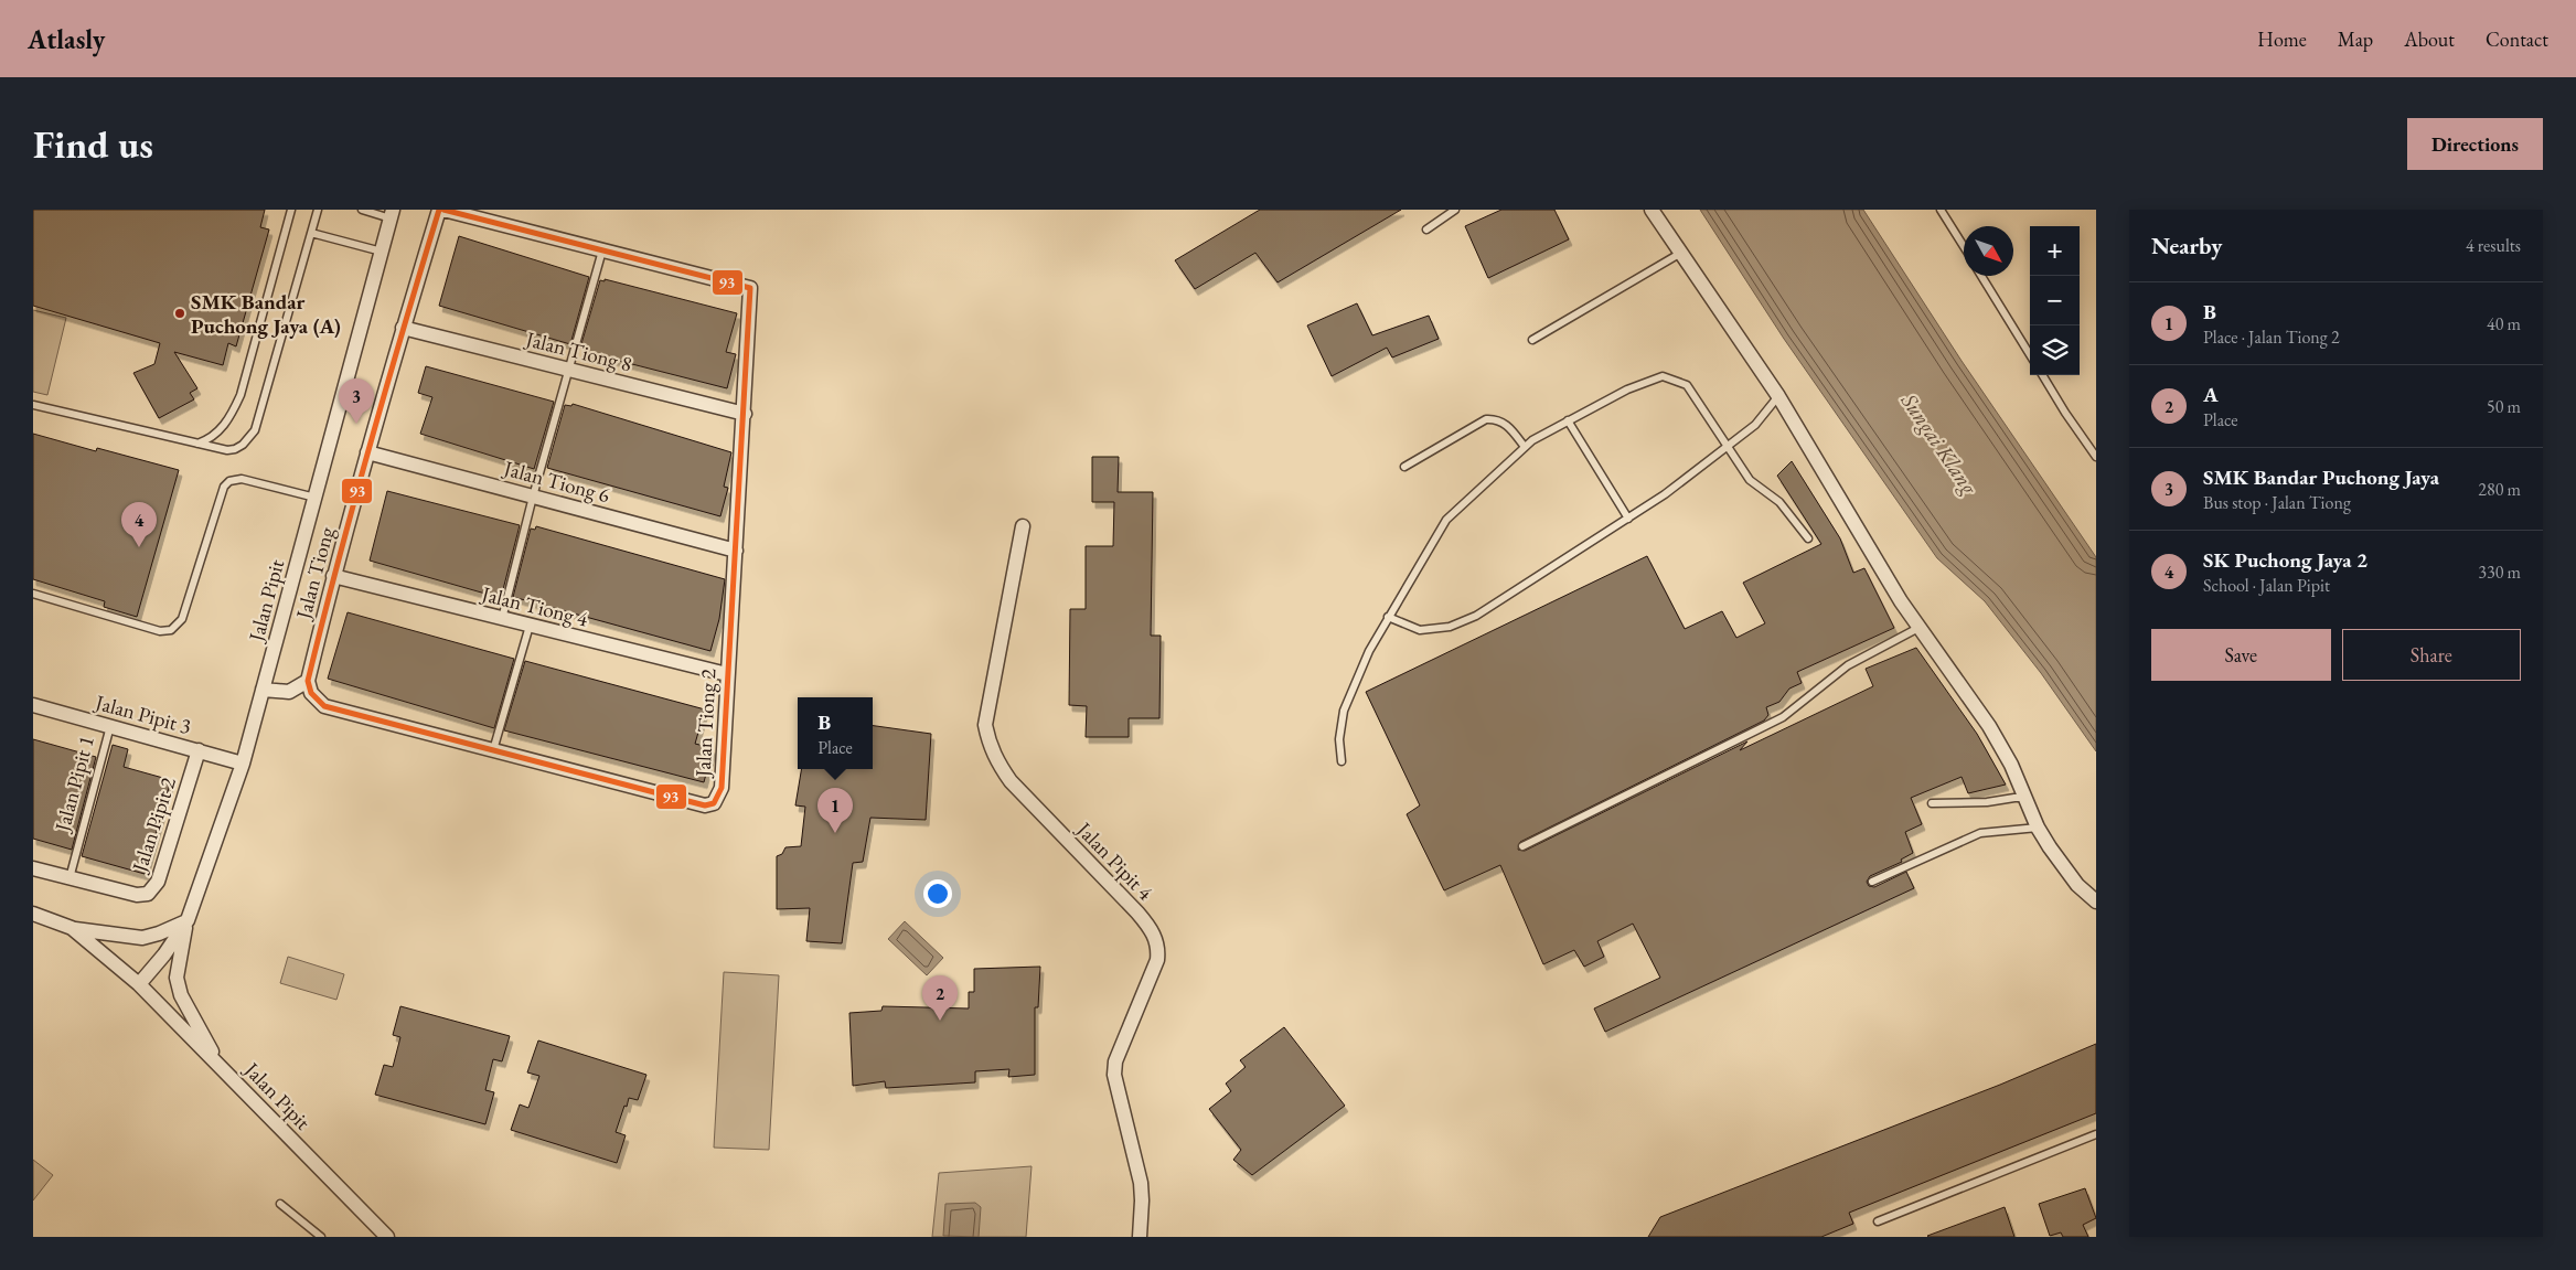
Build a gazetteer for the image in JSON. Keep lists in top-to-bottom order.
{
  "streets": {
    "street": [
      "Jalan Tiong 8",
      "Jalan Tiong 6",
      "Jalan Tiong",
      "Jalan Pipit",
      "Jalan Tiong 4",
      "Jalan Pipit 3",
      "Jalan Tiong 2",
      "Jalan Pipit 2",
      "Jalan Pipit 4"
    ],
    "lane": ["Jalan Pipit 1"]
  },
  "crossings": [
    ["Jalan Tiong 8", "Jalan Tiong"],
    ["Jalan Tiong 8", "Jalan Tiong 2"],
    ["Jalan Tiong 6", "Jalan Tiong"],
    ["Jalan Tiong 6", "Jalan Tiong 2"],
    ["Jalan Tiong", "Jalan Tiong 4"],
    ["Jalan Tiong", "Jalan Tiong 2"],
    ["Jalan Pipit", "Jalan Pipit 3"],
    ["Jalan Tiong 4", "Jalan Tiong 2"],
    ["Jalan Pipit 3", "Jalan Pipit 1"],
    ["Jalan Pipit 3", "Jalan Pipit 2"],
    ["Jalan Pipit 1", "Jalan Pipit 2"]
  ],
  "water": ["Sungai Klang"],
  "places": ["SMK Bandar Puchong Jaya (A)"],
  "lines": ["transit line 93"],
  "north": "bottom right",
  "page": {
    "header": "Atlasly",
    "nav": [
      "Home",
      "Map",
      "About",
      "Contact"
    ],
    "buttons": [
      "Directions",
      ["Save", "Share"]
    ],
    "title": "Find us",
    "heading": ["Nearby", "4 results"],
    "map_buttons": ["+", "−"],
    "list": [
      {
        "mark": "1",
        "name": "B",
        "note": "Place · Jalan Tiong 2",
        "value": "40 m"
      },
      {
        "mark": "2",
        "name": "A",
        "note": "Place",
        "value": "50 m"
      },
      {
        "mark": "3",
        "name": "SMK Bandar Puchong Jaya",
        "note": "Bus stop · Jalan Tiong",
        "value": "280 m"
      },
      {
        "mark": "4",
        "name": "SK Puchong Jaya 2",
        "note": "School · Jalan Pipit",
        "value": "330 m"
      }
    ],
    "pins": [
      "3",
      "4",
      "1",
      "2"
    ],
    "popup": ["B", "Place"]
  }
}
